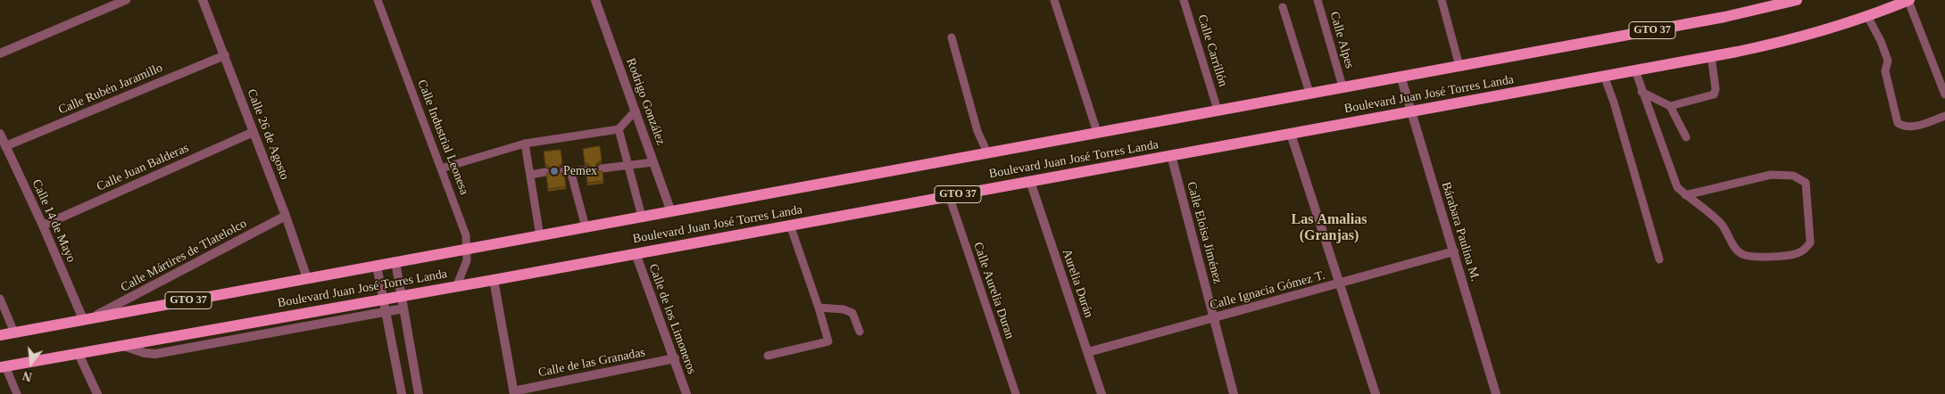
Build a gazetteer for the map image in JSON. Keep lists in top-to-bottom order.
{
  "streets": {
    "main road": ["GTO 37", "Boulevard Juan José Torres Landa"],
    "street": [
      "Calle Rubén Jaramillo",
      "Rodrigo González",
      "Calle 26 de Agosto",
      "Calle Juan Balderas",
      "Calle 14 de Mayo",
      "Bárabara Paulina M.",
      "Calle Eloisa Jiménez",
      "Calle Mártires de Tlatelolco",
      "Aurelia Durán",
      "Calle Ignacia Gómez T.",
      "Calle de los Limoneros",
      "Calle de las Granadas"
    ],
    "lane": [
      "Calle Alpes",
      "Calle Carrillón",
      "Calle Industrial Leonesa",
      "Calle Aurelia Duran"
    ]
  },
  "crossings": [
    ["Calle Alpes", "Boulevard Juan José Torres Landa"],
    ["Calle Carrillón", "Boulevard Juan José Torres Landa"],
    ["Calle Rubén Jaramillo", "Calle 26 de Agosto"],
    ["Calle Rubén Jaramillo", "Calle 14 de Mayo"],
    ["Boulevard Juan José Torres Landa", "Rodrigo González"],
    ["Boulevard Juan José Torres Landa", "Calle 26 de Agosto"],
    ["Boulevard Juan José Torres Landa", "Calle Industrial Leonesa"],
    ["Boulevard Juan José Torres Landa", "Calle 14 de Mayo"],
    ["Boulevard Juan José Torres Landa", "Bárabara Paulina M."],
    ["Boulevard Juan José Torres Landa", "Calle Eloisa Jiménez"],
    ["Boulevard Juan José Torres Landa", "Calle Mártires de Tlatelolco"],
    ["Boulevard Juan José Torres Landa", "Aurelia Durán"],
    ["Boulevard Juan José Torres Landa", "Calle Aurelia Duran"],
    ["Boulevard Juan José Torres Landa", "Calle de los Limoneros"],
    ["Calle 26 de Agosto", "Calle Juan Balderas"],
    ["Calle 26 de Agosto", "Calle Mártires de Tlatelolco"],
    ["Calle Juan Balderas", "Calle 14 de Mayo"],
    ["Calle 14 de Mayo", "Calle Mártires de Tlatelolco"],
    ["Bárabara Paulina M.", "Calle Ignacia Gómez T."],
    ["Calle Eloisa Jiménez", "Calle Ignacia Gómez T."],
    ["Aurelia Durán", "Calle Ignacia Gómez T."],
    ["Calle de los Limoneros", "Calle de las Granadas"]
  ],
  "districts": ["Las Amalias (Granjas)"],
  "places": ["Pemex"],
  "north": "bottom"
}
